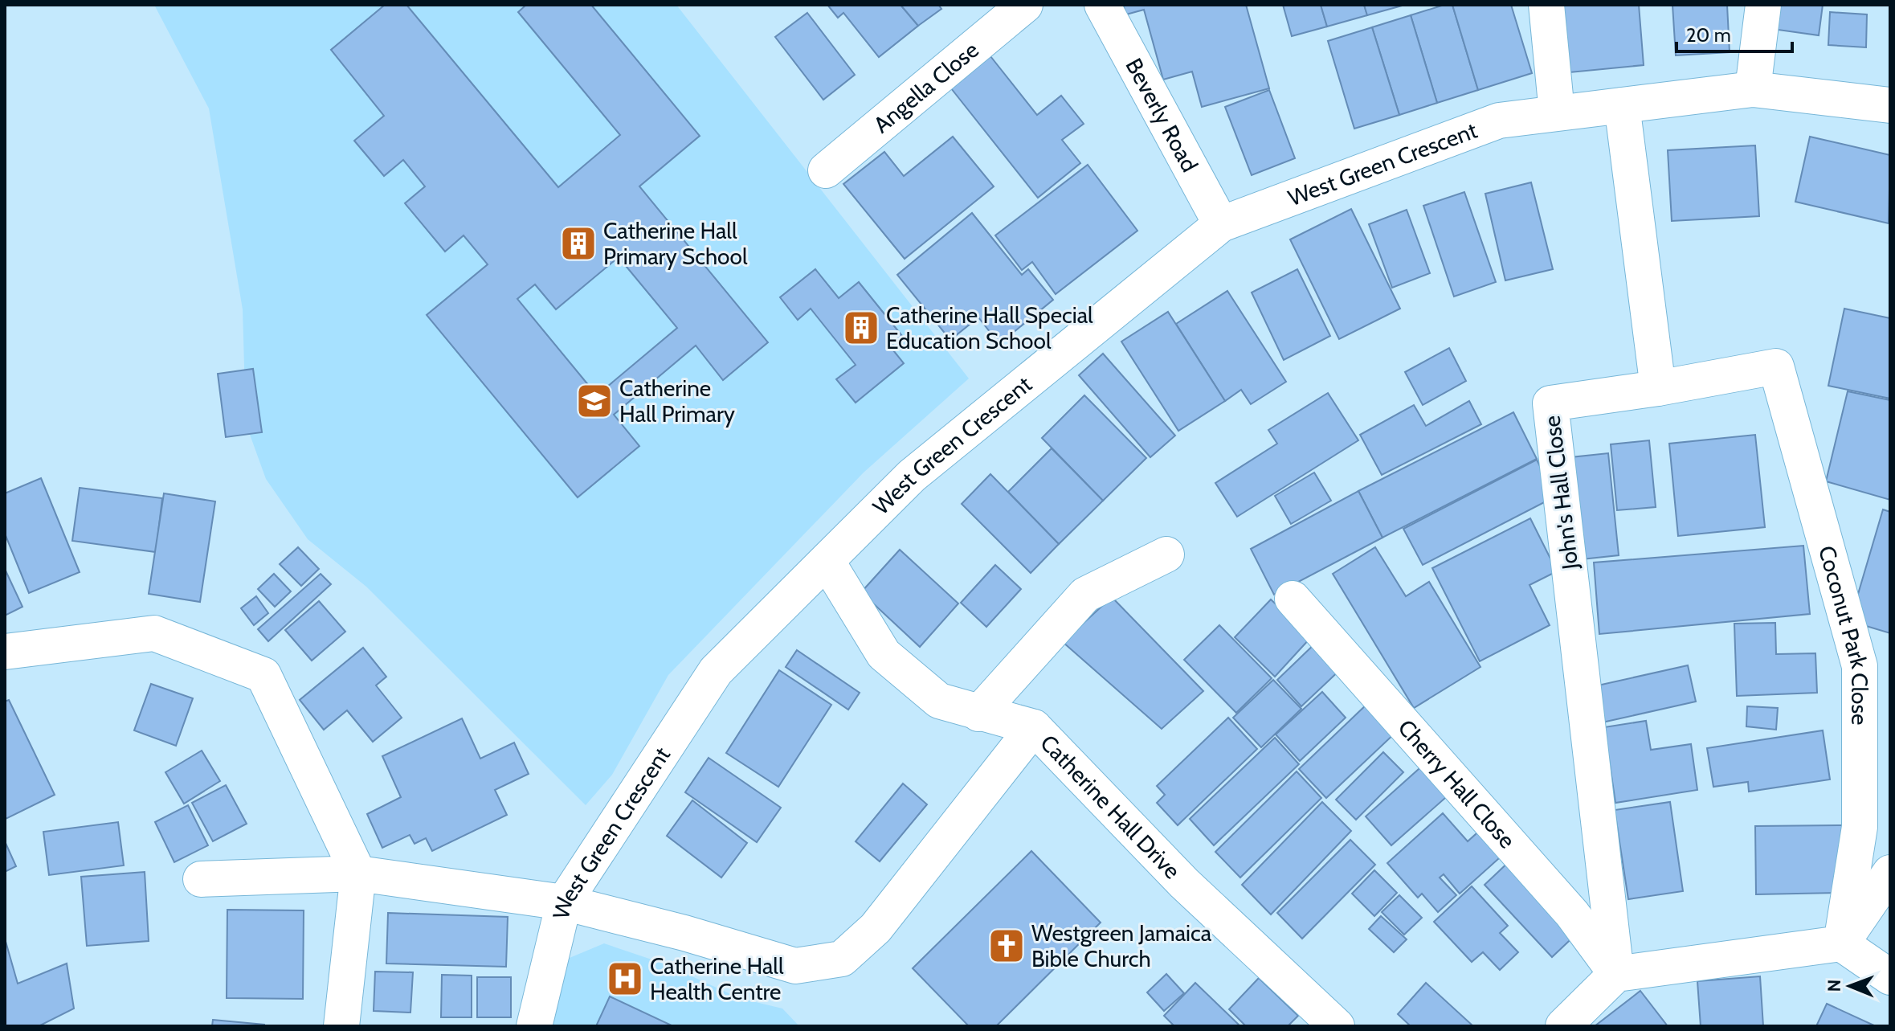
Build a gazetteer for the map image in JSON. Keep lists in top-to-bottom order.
{
  "streets": {
    "street": [
      "Angella Close",
      "Beverly Road",
      "West Green Crescent",
      "John's Hall Close",
      "Coconut Park Close",
      "Cherry Hall Close",
      "Catherine Hall Drive"
    ]
  },
  "crossings": [
    ["Beverly Road", "West Green Crescent"],
    ["West Green Crescent", "Catherine Hall Drive"],
    ["John's Hall Close", "Coconut Park Close"],
    ["John's Hall Close", "Cherry Hall Close"]
  ],
  "places": {
    "building": ["Catherine Hall Primary School", "Catherine Hall Special Education School"],
    "school or university": ["Catherine Hall Primary"],
    "church": ["Westgreen Jamaica Bible Church"],
    "hospital": ["Catherine Hall Health Centre"]
  },
  "scale_bar": "20 m",
  "north": "left"
}
